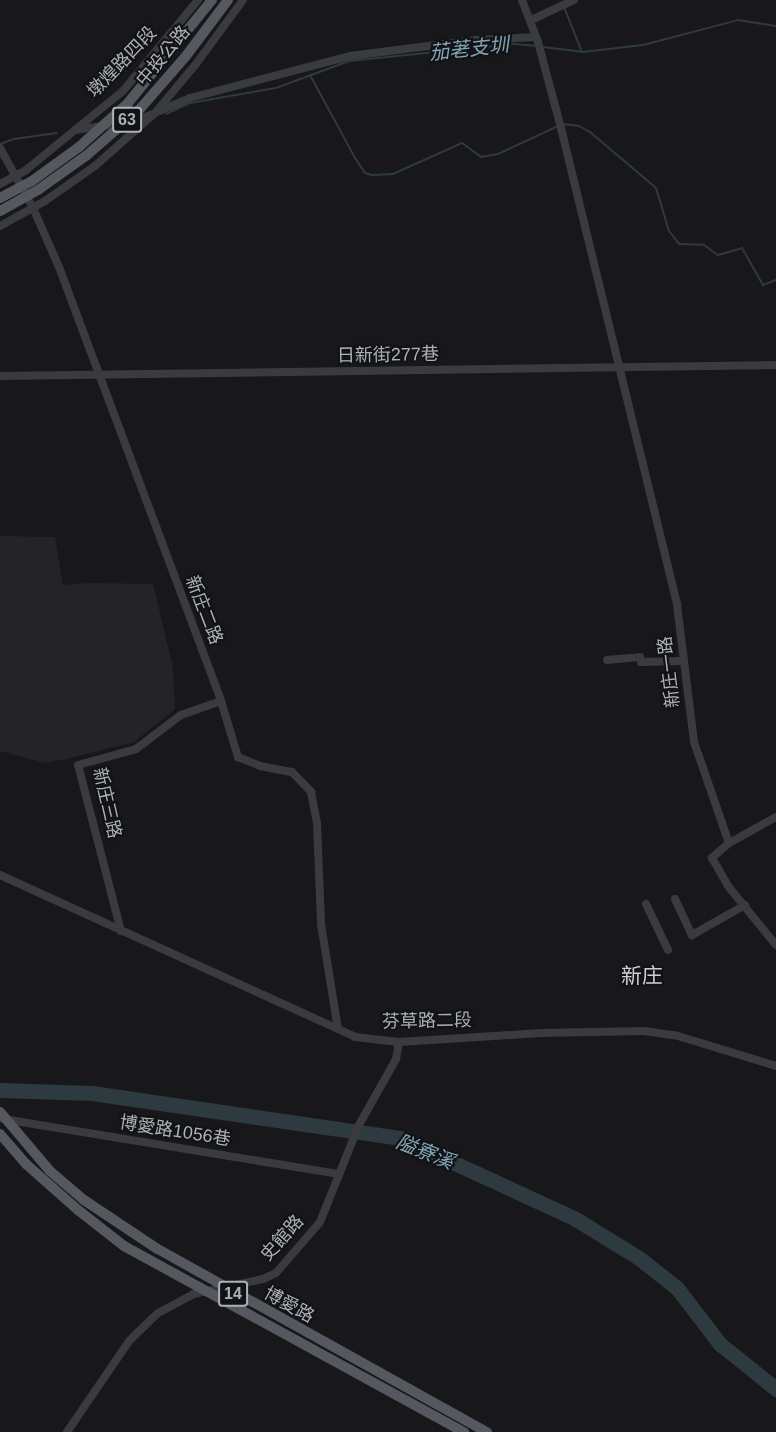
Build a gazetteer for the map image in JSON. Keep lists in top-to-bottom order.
{
  "streets": {
    "main road": [
      "中投公路",
      "63",
      "14",
      "博愛路"
    ],
    "street": [
      "墩煌路四段",
      "日新街277巷",
      "新庄二路",
      "新庄一路",
      "新庄三路",
      "芬草路二段",
      "博愛路1056巷",
      "史館路"
    ]
  },
  "crossings": [
    ["墩煌路四段", "新庄二路"],
    ["日新街277巷", "新庄二路"],
    ["日新街277巷", "新庄一路"],
    ["新庄二路", "新庄三路"],
    ["新庄二路", "芬草路二段"],
    ["新庄三路", "芬草路二段"],
    ["芬草路二段", "史館路"],
    ["博愛路1056巷", "史館路"],
    ["博愛路1056巷", "博愛路"],
    ["史館路", "博愛路"]
  ],
  "districts": ["新庄"],
  "water": ["茄荖支圳", "隘寮溪"]
}
